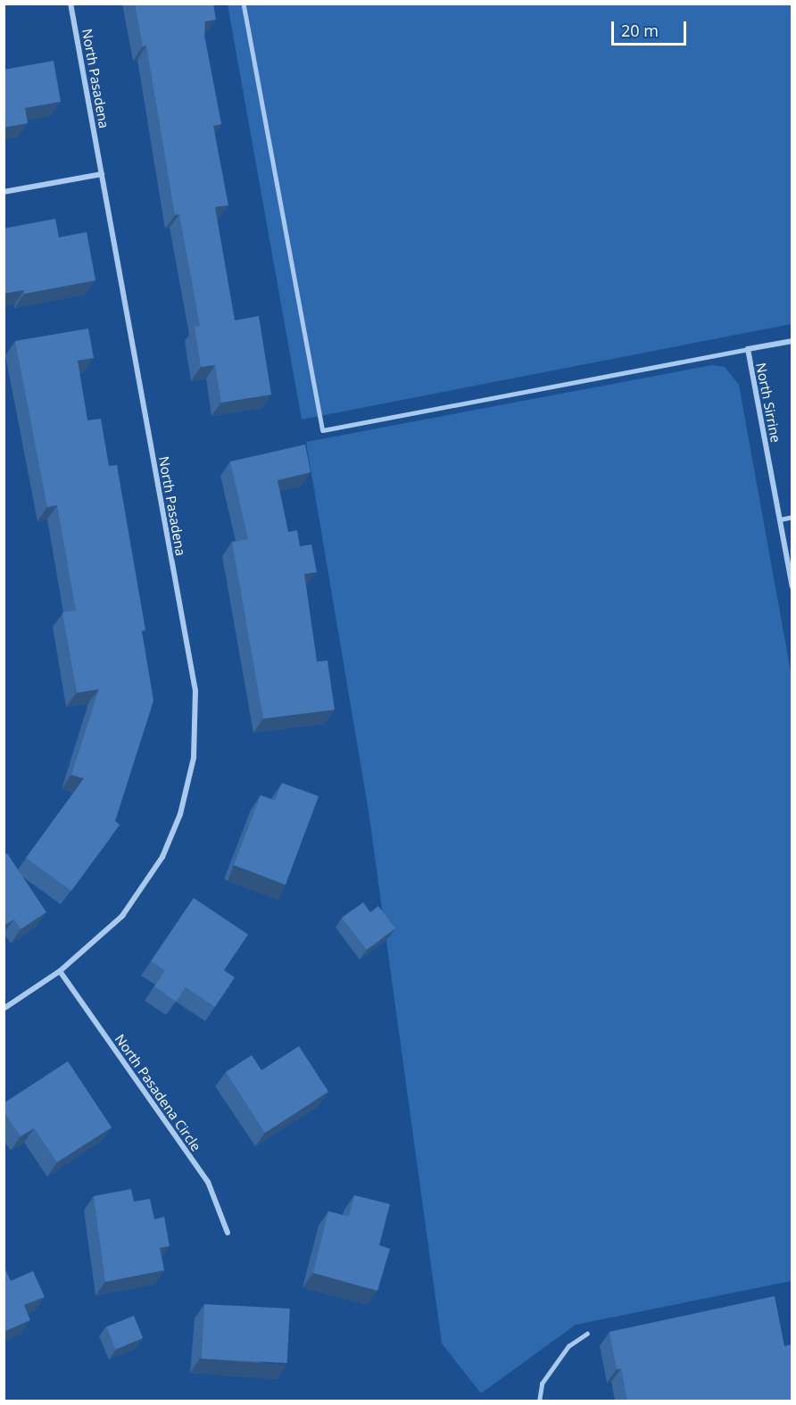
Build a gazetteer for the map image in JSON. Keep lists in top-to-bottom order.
{
  "streets": {
    "street": ["North Pasadena", "North Sirrine", "North Pasadena Circle"]
  },
  "crossings": [
    ["North Pasadena", "North Pasadena Circle"]
  ],
  "scale_bar": "20 m"
}
